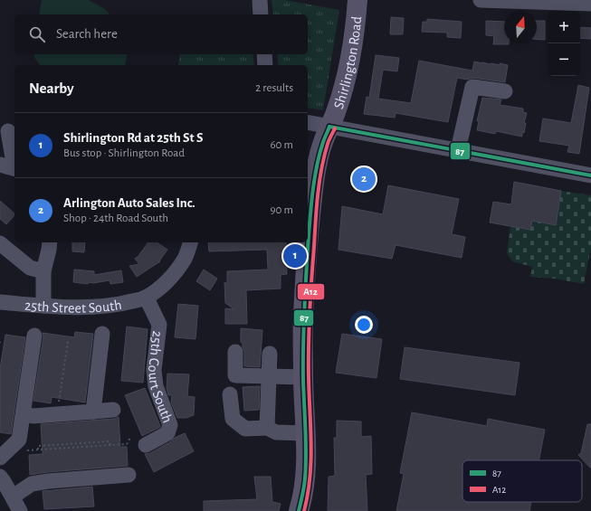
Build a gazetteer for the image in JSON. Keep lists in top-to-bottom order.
{
  "streets": {
    "main road": ["Shirlington Road"],
    "street": ["25th Street South", "25th Court South"]
  },
  "crossings": [
    ["25th Street South", "25th Court South"]
  ],
  "lines": ["transit line 87", "transit line A12"],
  "legend": ["87", "A12"],
  "north": "top",
  "page": {
    "map_buttons": ["+", "−"],
    "search": "Search here",
    "heading": ["Nearby", "2 results"],
    "list": [
      {
        "mark": "1",
        "name": "Shirlington Rd at 25th St S",
        "note": "Bus stop · Shirlington Road",
        "value": "60 m"
      },
      {
        "mark": "2",
        "name": "Arlington Auto Sales Inc.",
        "note": "Shop · 24th Road South",
        "value": "90 m"
      }
    ],
    "pins": ["2", "1"]
  }
}
